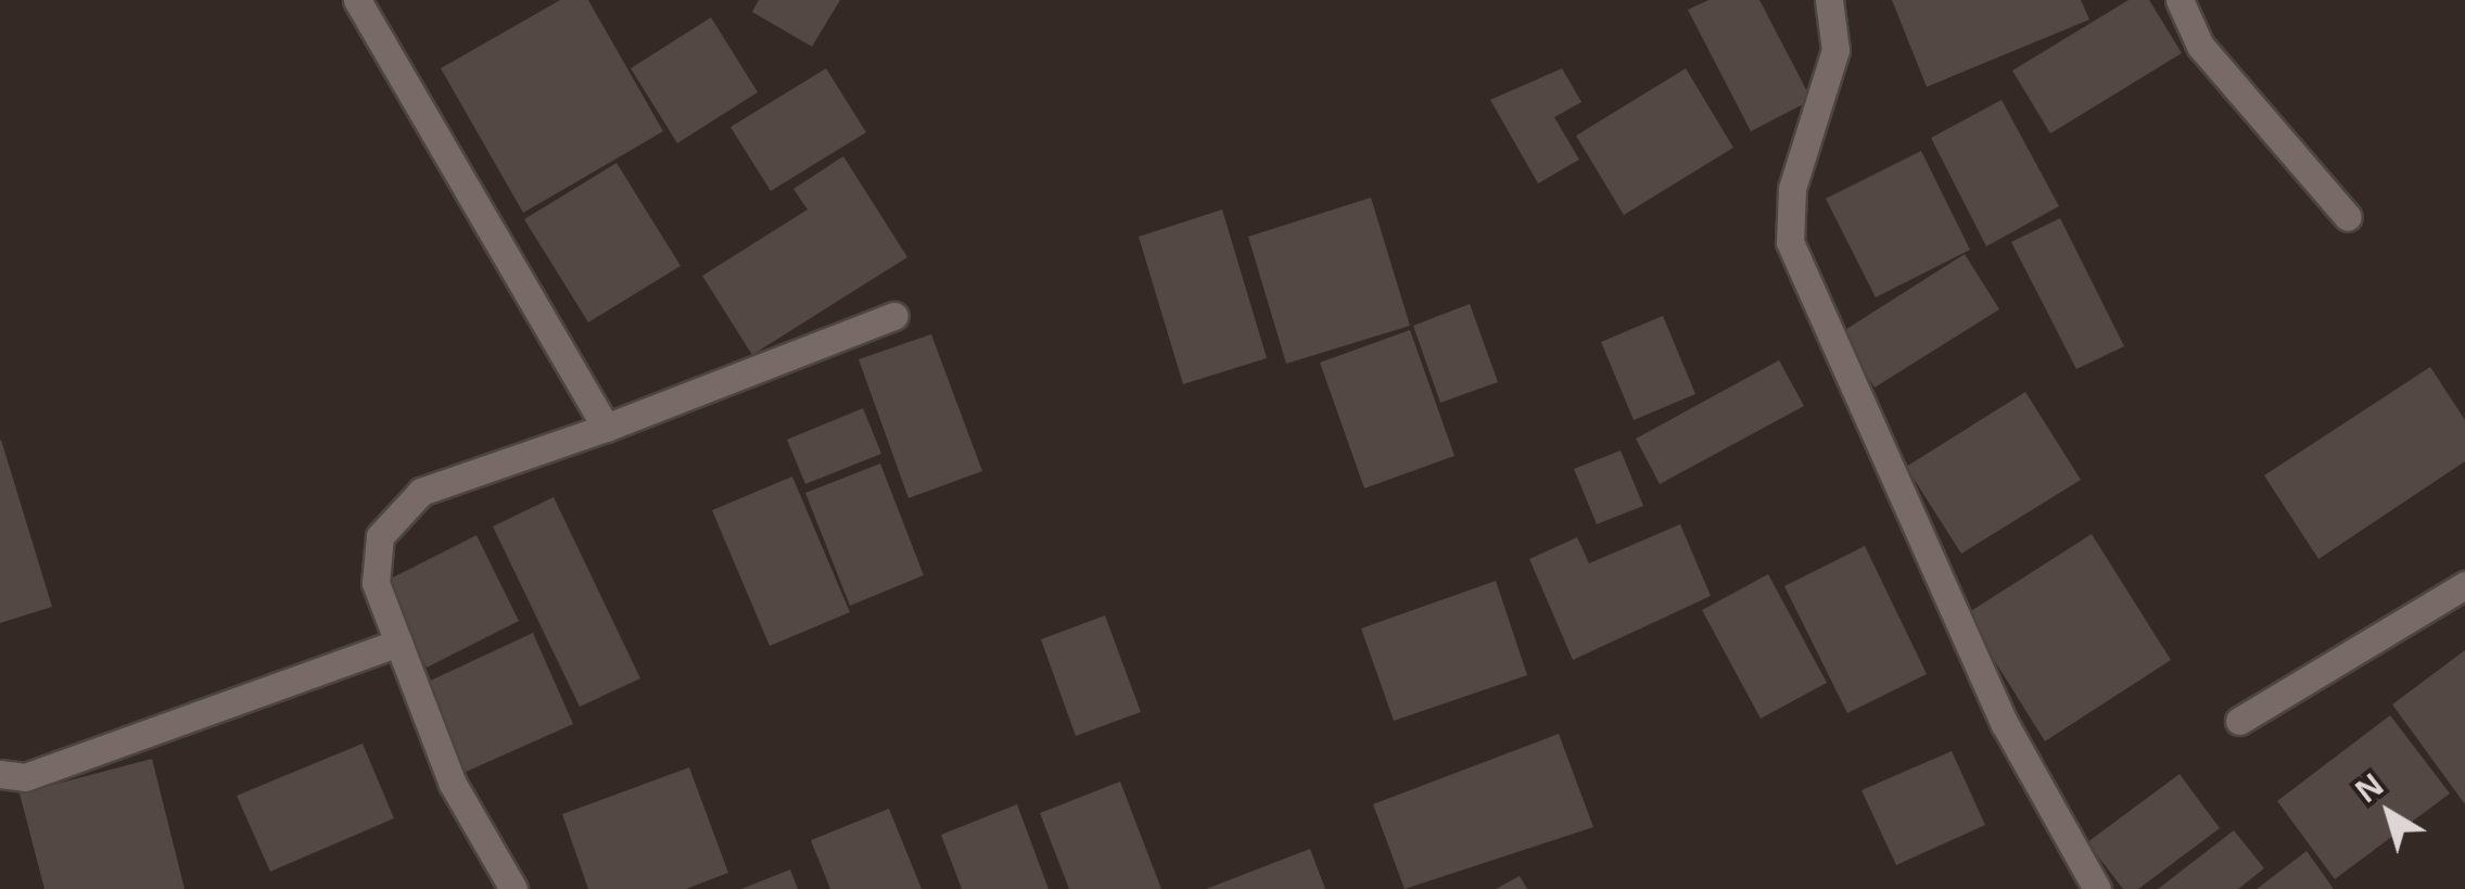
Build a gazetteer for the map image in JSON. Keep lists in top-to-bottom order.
{
  "north": "top left"
}
